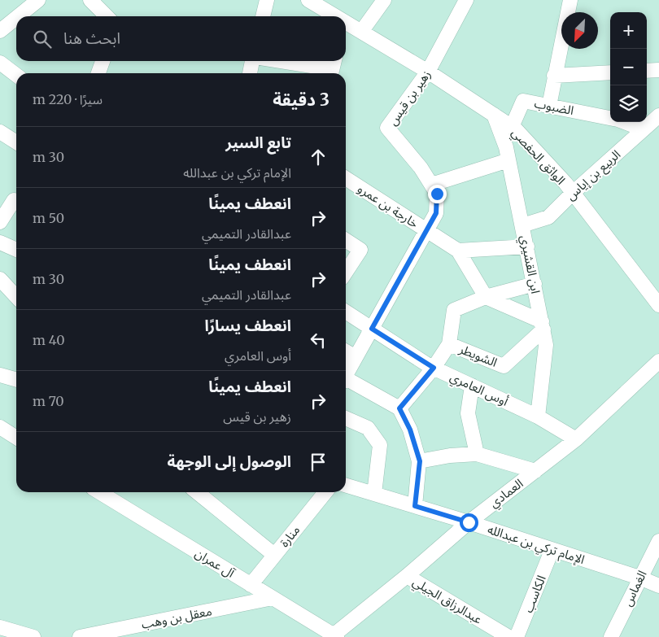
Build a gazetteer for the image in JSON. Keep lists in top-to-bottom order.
{
  "streets": {
    "street": [
      "زهير بن قيس",
      "الضبوب",
      "الواثق الحفصي",
      "الربيع بن إياس",
      "خارجة بن عمرو",
      "ابن القشيري",
      "الشويطر",
      "أوس العامري",
      "العمادي",
      "منارة",
      "الإمام تركي بن عبدالله",
      "آل عمران",
      "الغماس",
      "الكاسب",
      "عبدالرزاق الجيلي",
      "معقل بن وهب"
    ]
  },
  "crossings": [
    ["زهير بن قيس", "الواثق الحفصي"],
    ["زهير بن قيس", "خارجة بن عمرو"],
    ["زهير بن قيس", "أوس العامري"],
    ["الضبوب", "الواثق الحفصي"],
    ["الضبوب", "الربيع بن إياس"],
    ["الواثق الحفصي", "الربيع بن إياس"],
    ["الواثق الحفصي", "ابن القشيري"],
    ["الربيع بن إياس", "ابن القشيري"],
    ["ابن القشيري", "الشويطر"],
    ["ابن القشيري", "أوس العامري"],
    ["أوس العامري", "العمادي"],
    ["العمادي", "الإمام تركي بن عبدالله"],
    ["العمادي", "آل عمران"],
    ["العمادي", "عبدالرزاق الجيلي"],
    ["منارة", "آل عمران"],
    ["الإمام تركي بن عبدالله", "الغماس"],
    ["الإمام تركي بن عبدالله", "الكاسب"],
    ["آل عمران", "معقل بن وهب"]
  ],
  "north": "bottom left",
  "page": {
    "map_buttons": ["+", "−"],
    "search": "ابحث هنا",
    "heading": ["3 دقيقة", "سيرًا · 220 m"],
    "list": [
      ["تابع السير", "الإمام تركي بن عبدالله", "30 m"],
      ["انعطف يمينًا", "عبدالقادر التميمي", "50 m"],
      ["انعطف يمينًا", "عبدالقادر التميمي", "30 m"],
      ["انعطف يسارًا", "أوس العامري", "40 m"],
      ["انعطف يمينًا", "زهير بن قيس", "70 m"],
      "الوصول إلى الوجهة"
    ]
  }
}
